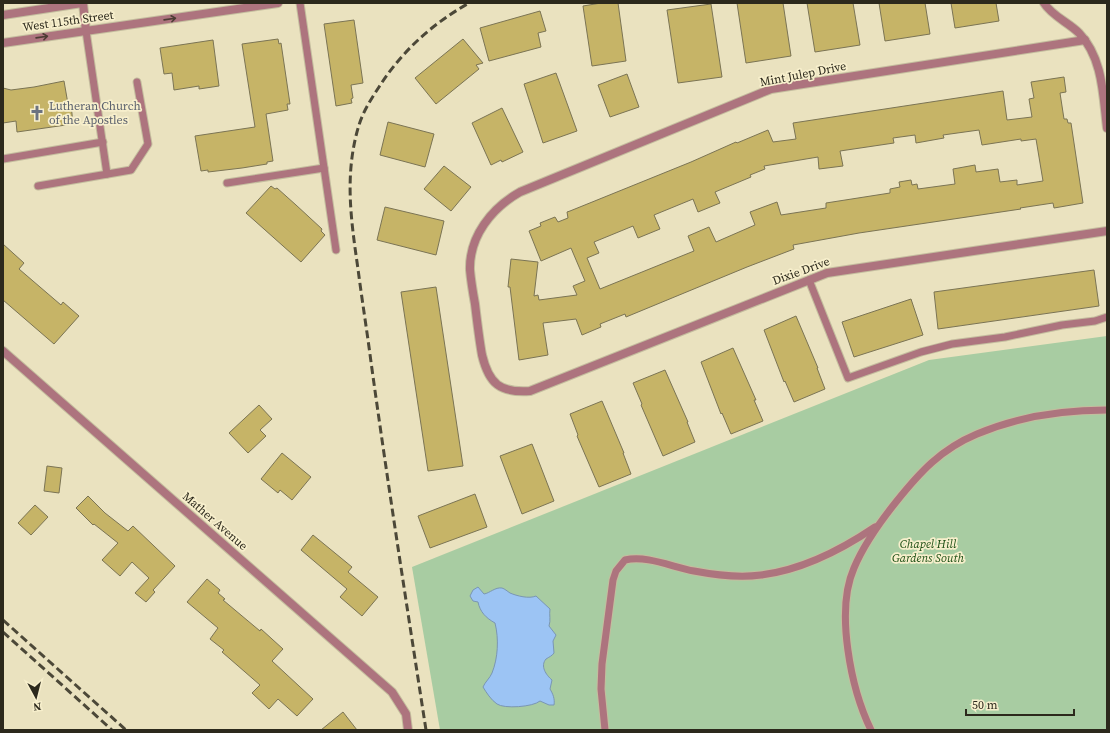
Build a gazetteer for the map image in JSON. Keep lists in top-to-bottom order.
{
  "streets": {
    "street": [
      "West 115th Street",
      "Mint Julep Drive",
      "Dixie Drive",
      "Mather Avenue"
    ]
  },
  "crossings": [
    ["Mint Julep Drive", "Dixie Drive"]
  ],
  "one_way": ["West 115th Street"],
  "parks": ["Chapel Hill Gardens South"],
  "places": {
    "church": ["Lutheran Church of the Apostles"]
  },
  "scale_bar": "50 m",
  "north": "bottom"
}
